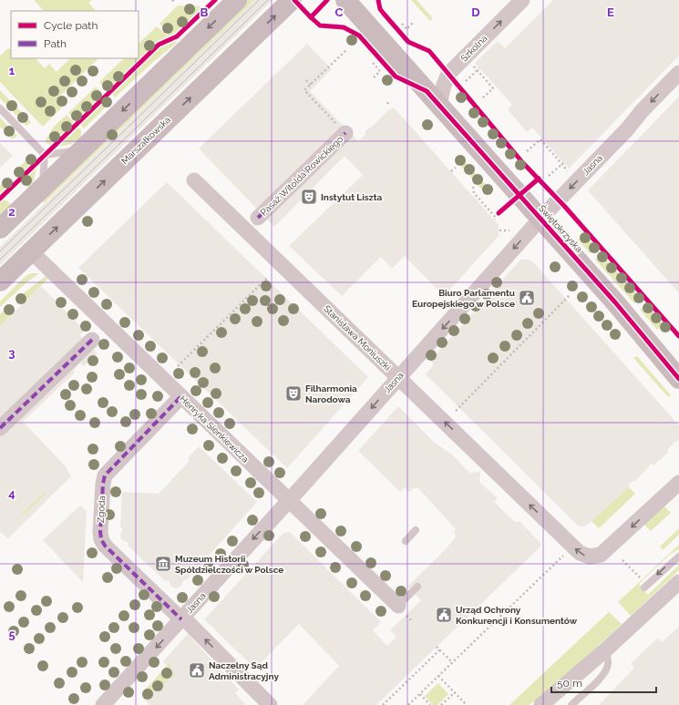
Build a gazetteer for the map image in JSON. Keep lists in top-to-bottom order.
{
  "streets": {
    "main road": ["Marszałkowska", "Świętokrzyska"],
    "street": [
      "Szkolna",
      "Jasna",
      "Pasaż Witolda Rowickiego",
      "Stanisława Moniuszki",
      "Henryka Sienkiewicza",
      "Zgoda"
    ]
  },
  "crossings": [
    ["Szkolna", "Świętokrzyska"],
    ["Marszałkowska", "Henryka Sienkiewicza"],
    ["Jasna", "Świętokrzyska"],
    ["Jasna", "Stanisława Moniuszki"],
    ["Jasna", "Henryka Sienkiewicza"],
    ["Jasna", "Zgoda"],
    ["Henryka Sienkiewicza", "Zgoda"]
  ],
  "one_way": ["Szkolna", "Jasna"],
  "places": {
    "theatre": ["Instytut Liszta", "Filharmonia Narodowa"],
    "public building": ["Biuro Parlamentu Europejskiego w Polsce", "Urząd Ochrony Konkurencji i Konsumentów", "Naczelny Sąd Administracyjny"],
    "museum": ["Muzeum Historii Spółdzielczości w Polsce"]
  },
  "legend": ["Cycle path", "Path"],
  "scale_bar": "50 m",
  "grid": {
    "columns": [
      "B",
      "C",
      "D",
      "E"
    ],
    "rows": [
      "1",
      "2",
      "3",
      "4",
      "5"
    ]
  }
}
